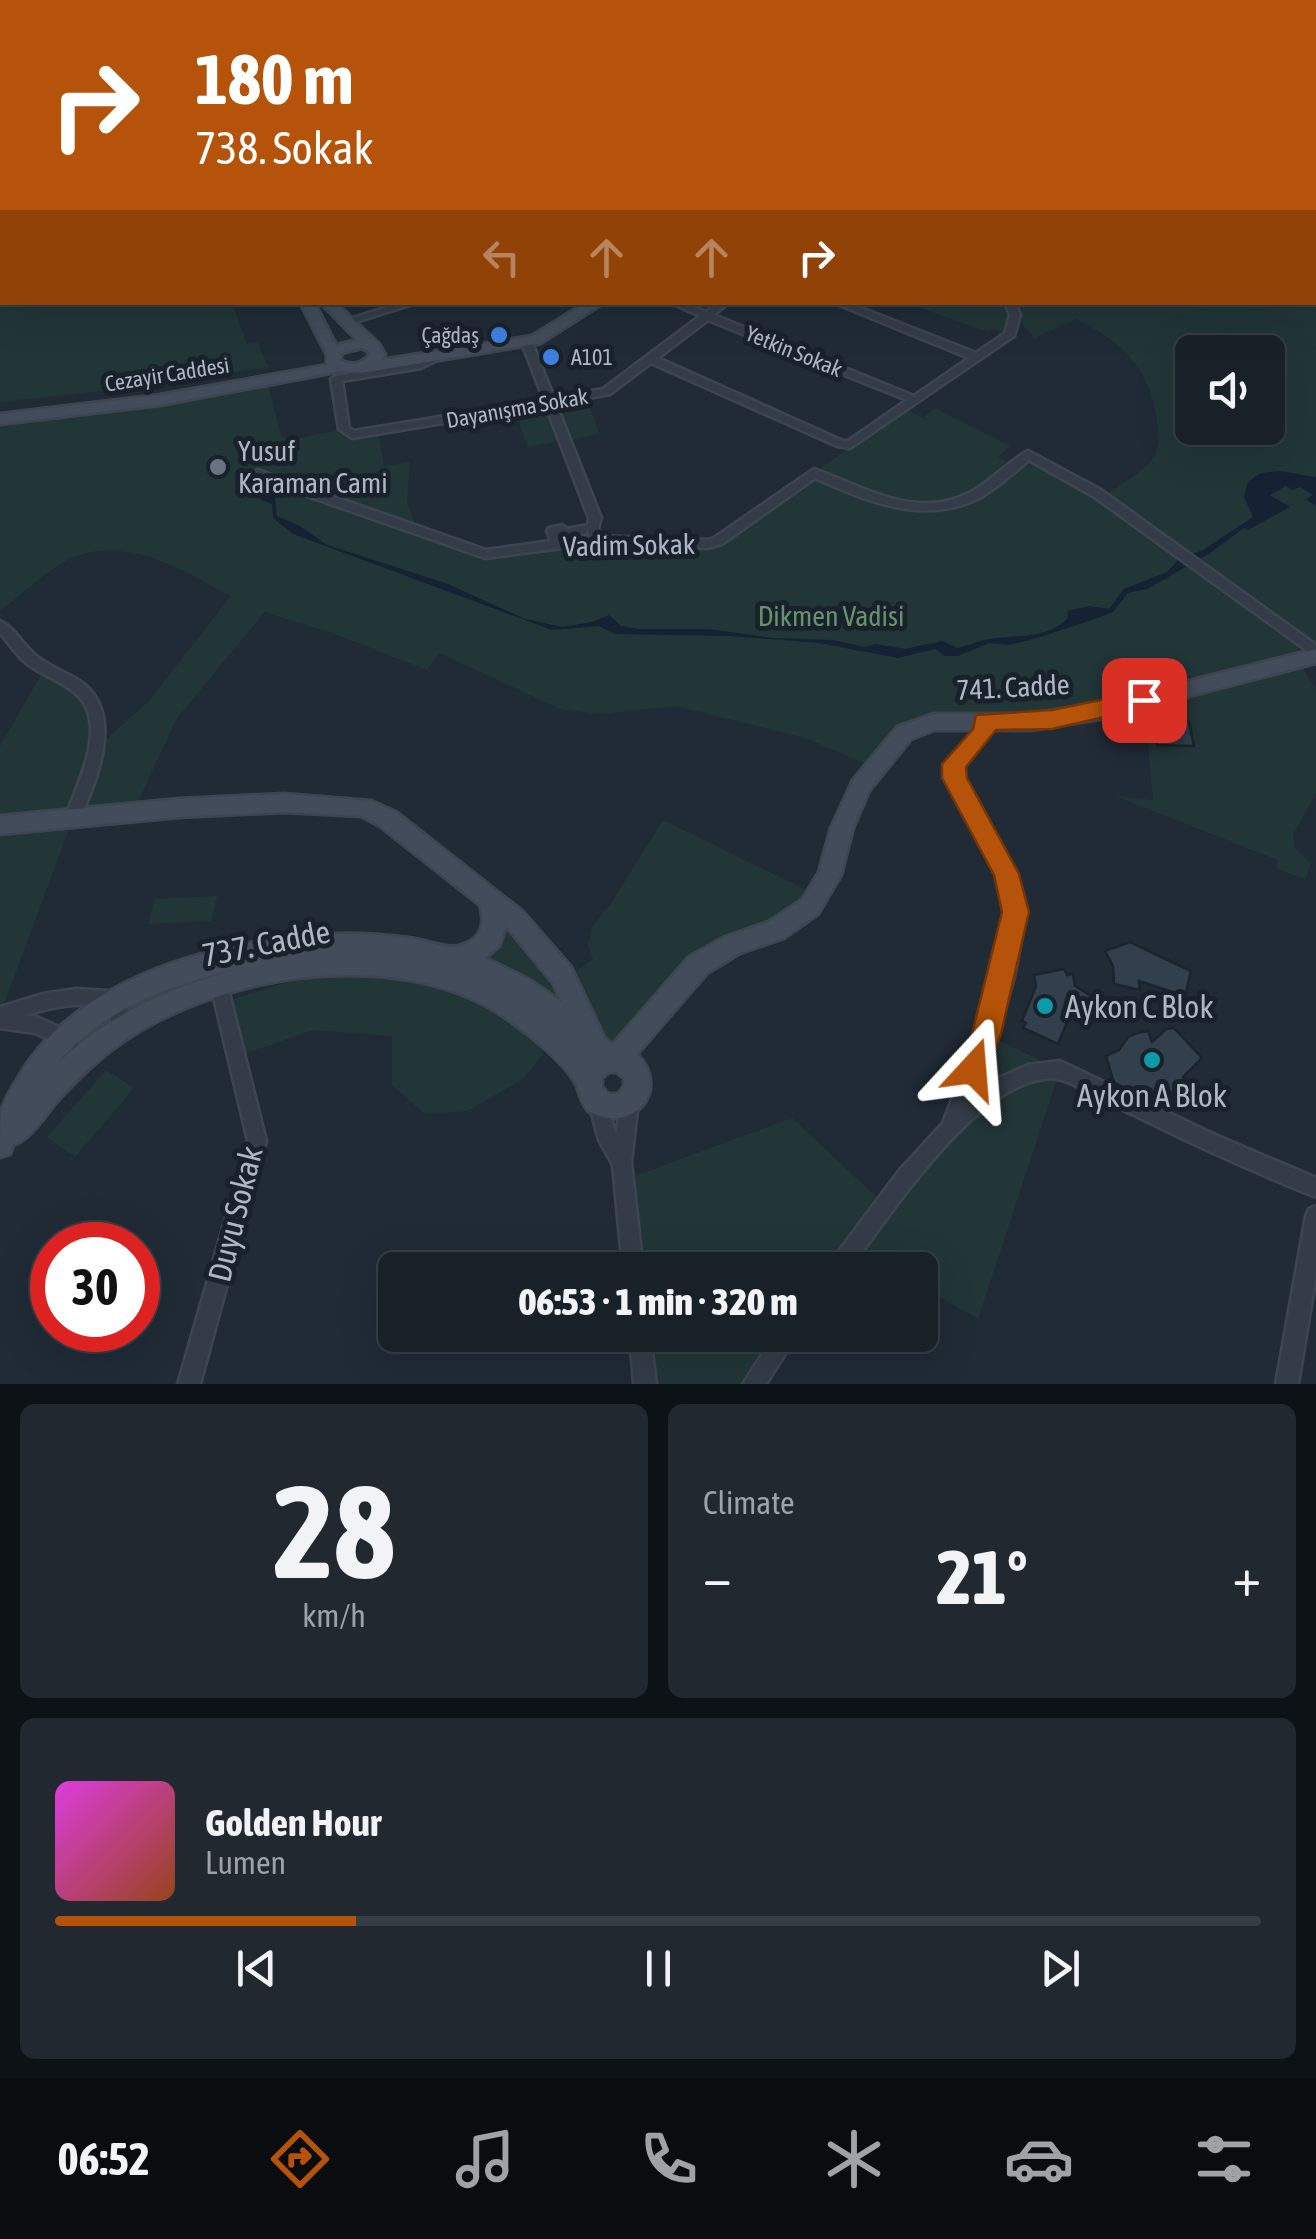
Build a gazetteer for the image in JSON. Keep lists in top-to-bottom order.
{
  "streets": {
    "street": [
      "Yetkin Sokak",
      "Cezayir Caddesi",
      "Dayanışma Sokak",
      "Vadim Sokak",
      "741. Cadde",
      "737. Cadde",
      "Duyu Sokak"
    ]
  },
  "crossings": [
    ["Yetkin Sokak", "Dayanışma Sokak"],
    ["Vadim Sokak", "741. Cadde"],
    ["741. Cadde", "737. Cadde"],
    ["737. Cadde", "Duyu Sokak"]
  ],
  "parks": ["Dikmen Vadisi"],
  "places": [
    "Çağdaş",
    "A101",
    "Yusuf Karaman Cami",
    "Aykon C Blok",
    "Aykon A Blok"
  ],
  "page": {
    "turn": ["180 m", "738. Sokak"],
    "limit": "30",
    "trip": "06:53 · 1 min · 320 m",
    "tile": [
      ["28", "km/h"],
      "Climate"
    ],
    "heat": ["−", "21°", "+"],
    "song": ["Golden Hour", "Lumen"],
    "tabs": "06:52"
  }
}
